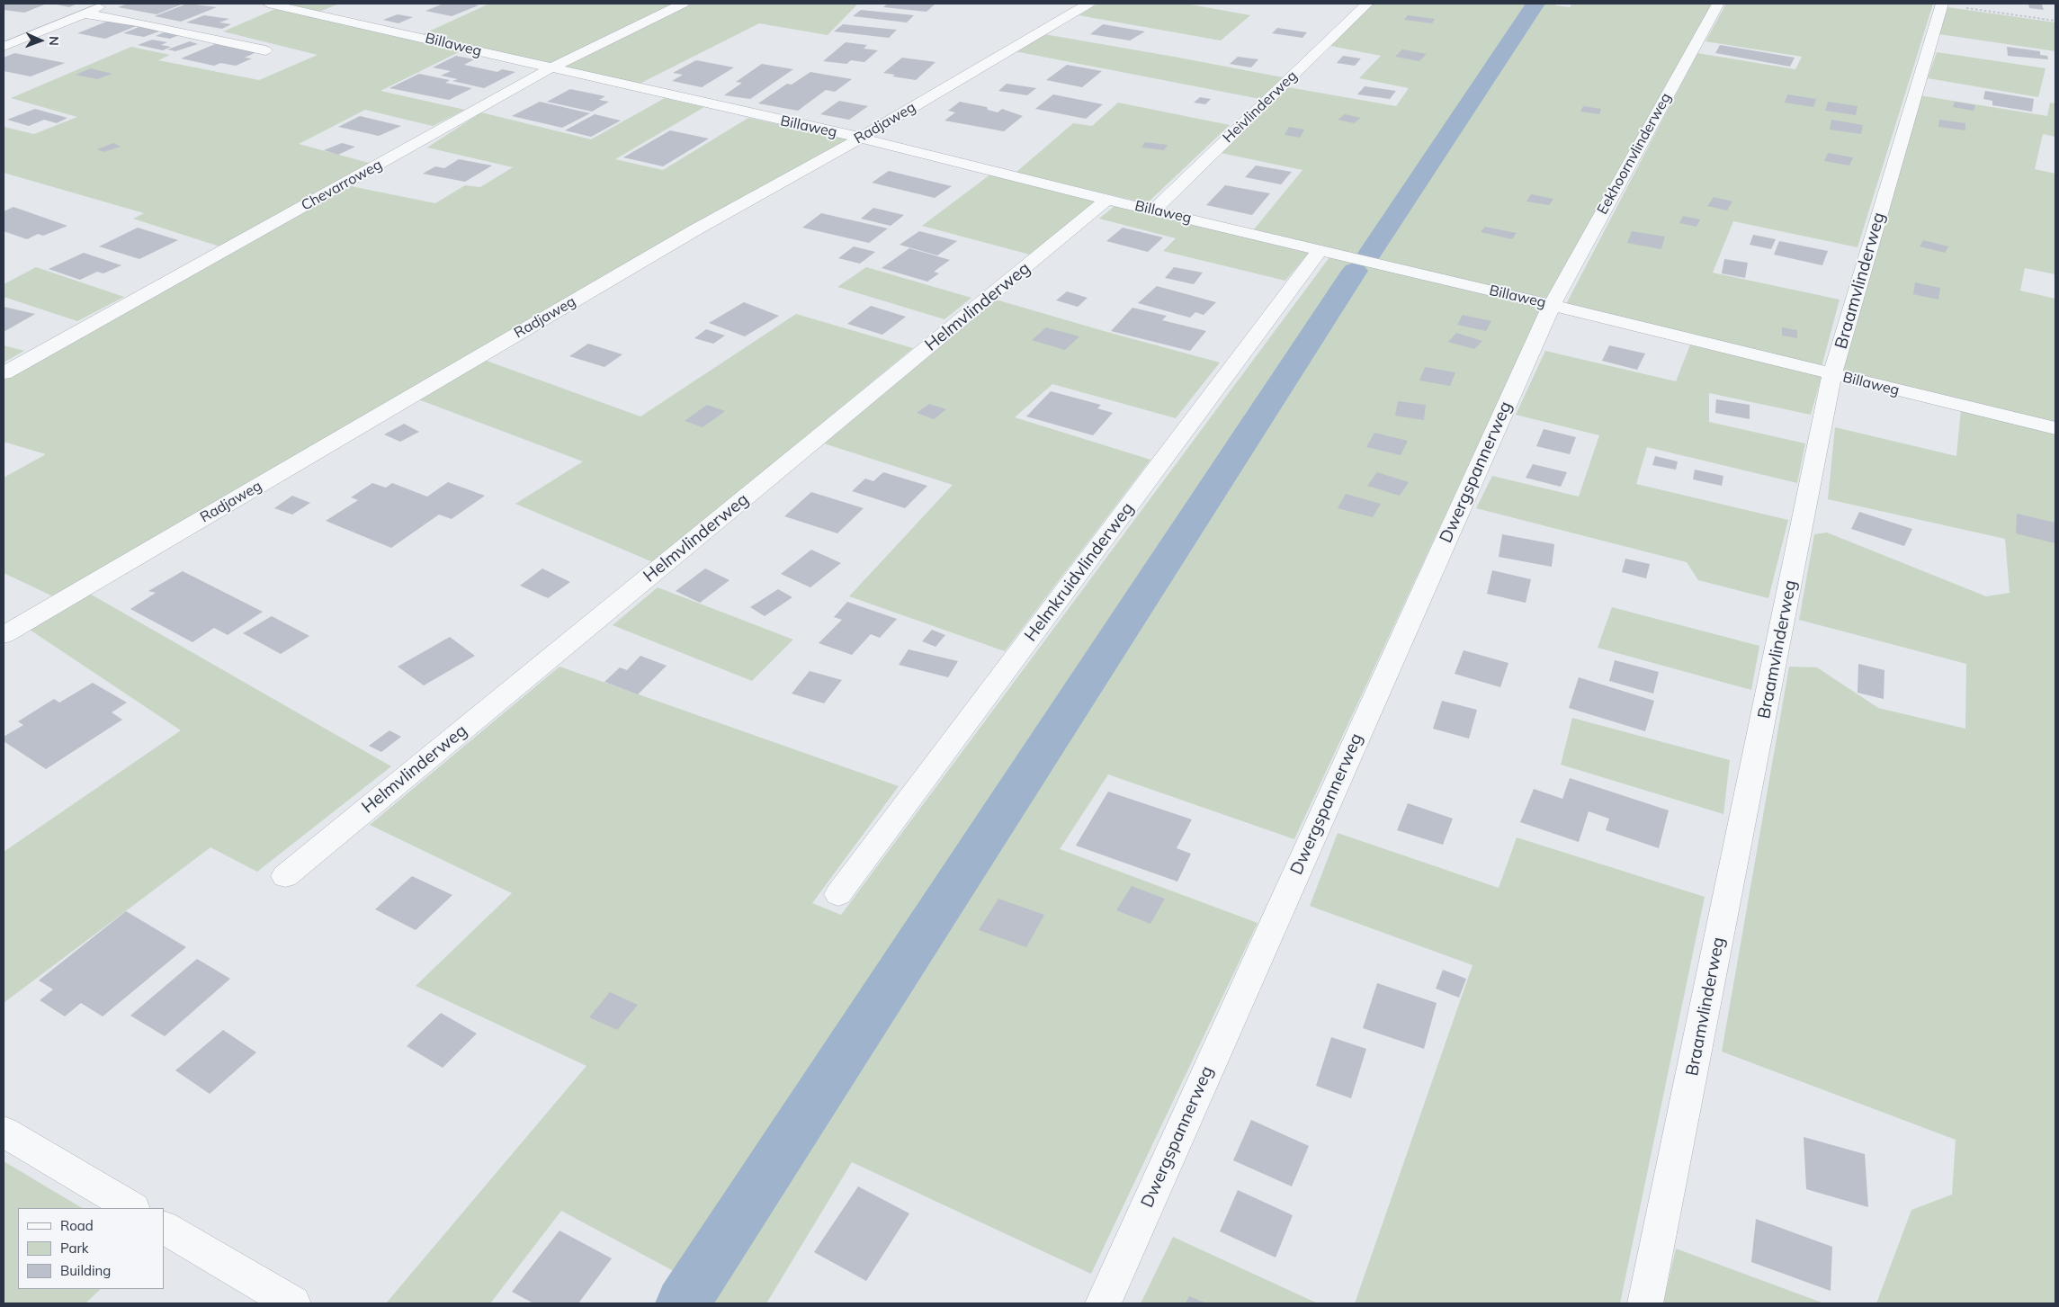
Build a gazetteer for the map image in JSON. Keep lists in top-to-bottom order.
{
  "streets": {
    "street": [
      "Billaweg",
      "Heivlinderweg",
      "Radjaweg",
      "Eekhoornvlinderweg",
      "Chevarroweg",
      "Braamvlinderweg",
      "Helmvlinderweg",
      "Dwergspannerweg",
      "Helmkruidvlinderweg"
    ]
  },
  "crossings": [
    ["Billaweg", "Heivlinderweg"],
    ["Billaweg", "Radjaweg"],
    ["Billaweg", "Eekhoornvlinderweg"],
    ["Billaweg", "Chevarroweg"],
    ["Billaweg", "Braamvlinderweg"],
    ["Billaweg", "Helmvlinderweg"],
    ["Billaweg", "Dwergspannerweg"],
    ["Billaweg", "Helmkruidvlinderweg"],
    ["Eekhoornvlinderweg", "Dwergspannerweg"]
  ],
  "legend": ["Road", "Park", "Building"],
  "north": "right"
}
